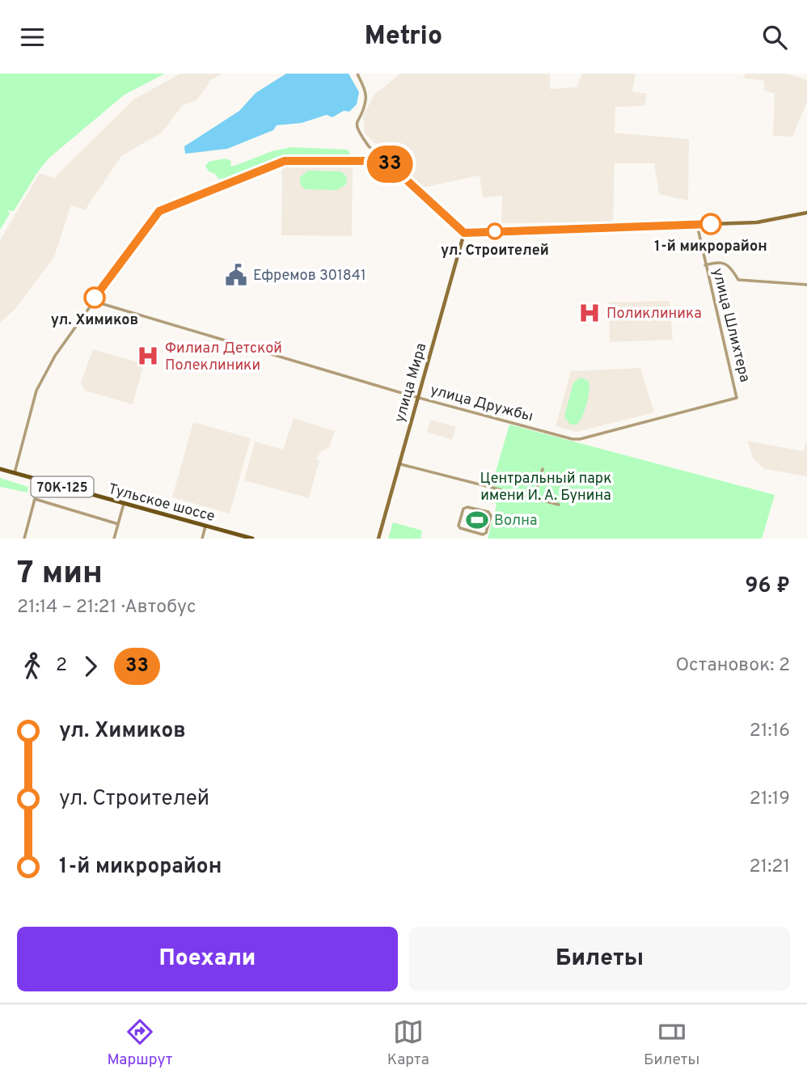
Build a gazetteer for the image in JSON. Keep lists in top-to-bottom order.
{
  "streets": {
    "main road": ["70К-125", "Тульское шоссе"],
    "street": ["улица Шлихтера", "улица Мира", "улица Дружбы"]
  },
  "crossings": [
    ["улица Шлихтера", "улица Дружбы"],
    ["улица Мира", "улица Дружбы"]
  ],
  "parks": ["Центральный парк имени И. А. Бунина"],
  "places": {
    "other": ["1-й микрорайон", "ул. Строителей", "ул. Химиков"],
    "public building": ["Ефремов 301841"],
    "hospital": ["Поликлиника", "Филиал Детской Полеклиники"],
    "sports": ["Волна"]
  },
  "lines": ["bus line 33"],
  "page": {
    "header": "Metrio",
    "on_map": "33",
    "heading": ["7 мин", "21:14 – 21:21 · Автобус", "96 ₽"],
    "legs": ["2", "33", "Остановок: 2"],
    "list": [
      {
        "name": "ул. Химиков",
        "value": "21:16"
      },
      {
        "name": "ул. Строителей",
        "value": "21:19"
      },
      {
        "name": "1-й микрорайон",
        "value": "21:21"
      }
    ],
    "buttons": ["Поехали", "Билеты"],
    "tabs": ["Маршрут", "Карта", "Билеты"]
  }
}
